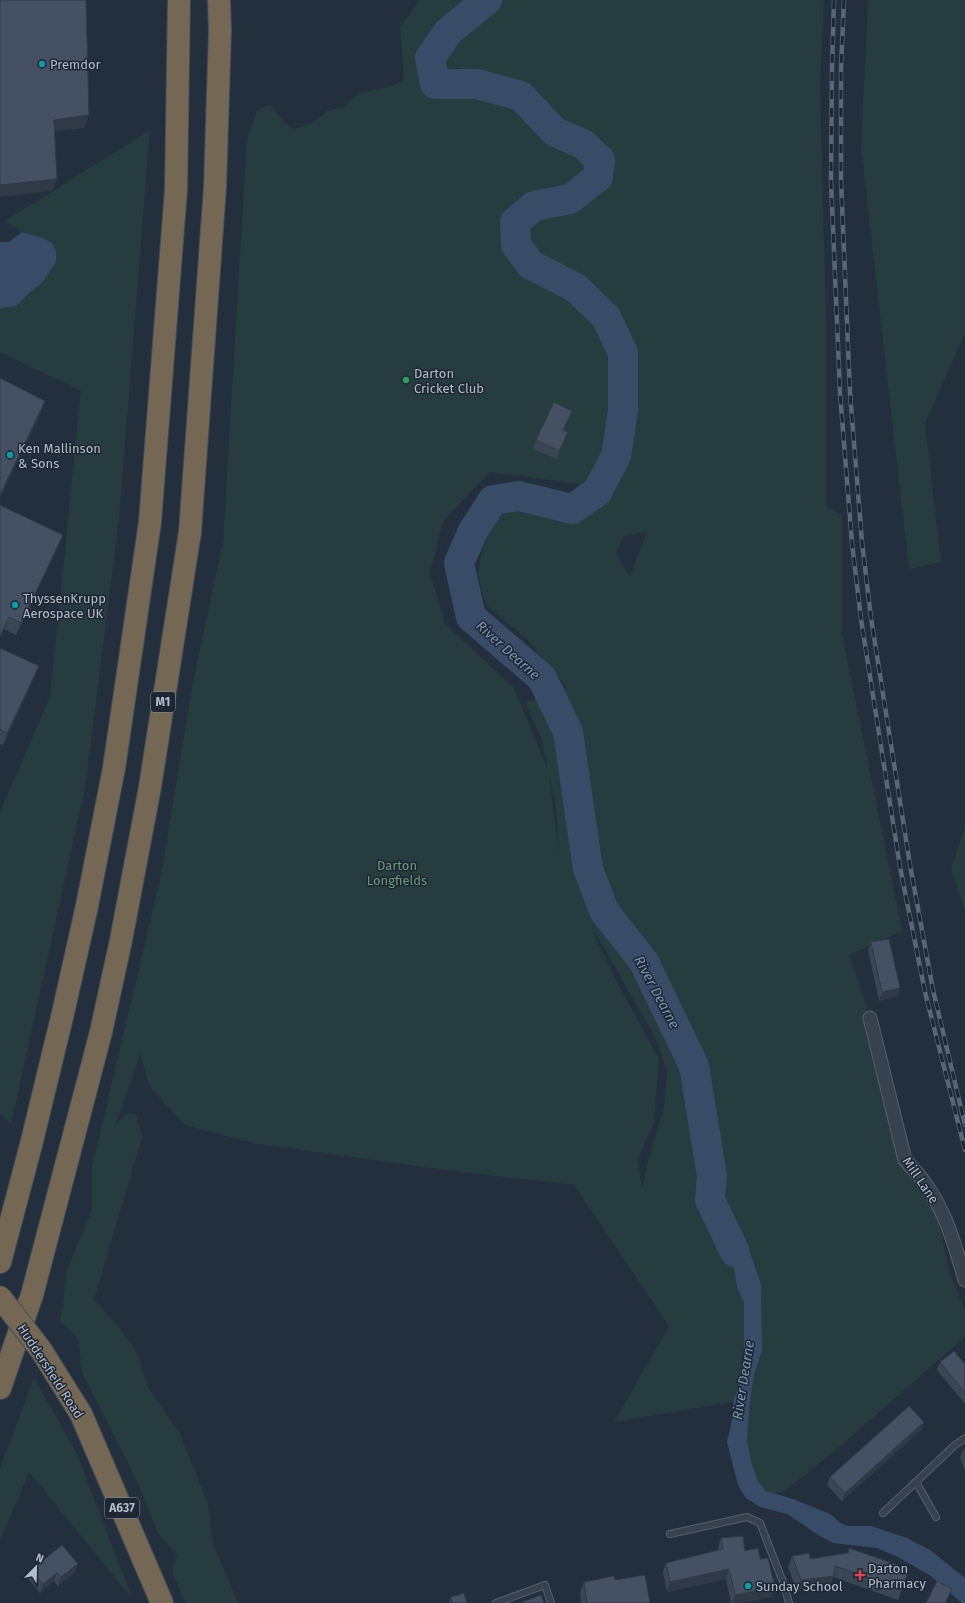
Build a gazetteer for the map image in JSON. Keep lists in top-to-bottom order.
{
  "streets": {
    "highway": ["M1", "Huddersfield Road", "A637"],
    "street": ["Mill Lane"]
  },
  "water": ["River Dearne"],
  "parks": ["Darton Longfields"],
  "places": {
    "other": [
      "Premdor",
      "Darton Cricket Club",
      "Ken Mallinson & Sons",
      "ThyssenKrupp Aerospace UK",
      "Sunday School"
    ],
    "health": ["Darton Pharmacy"]
  },
  "north": "top right"
}
